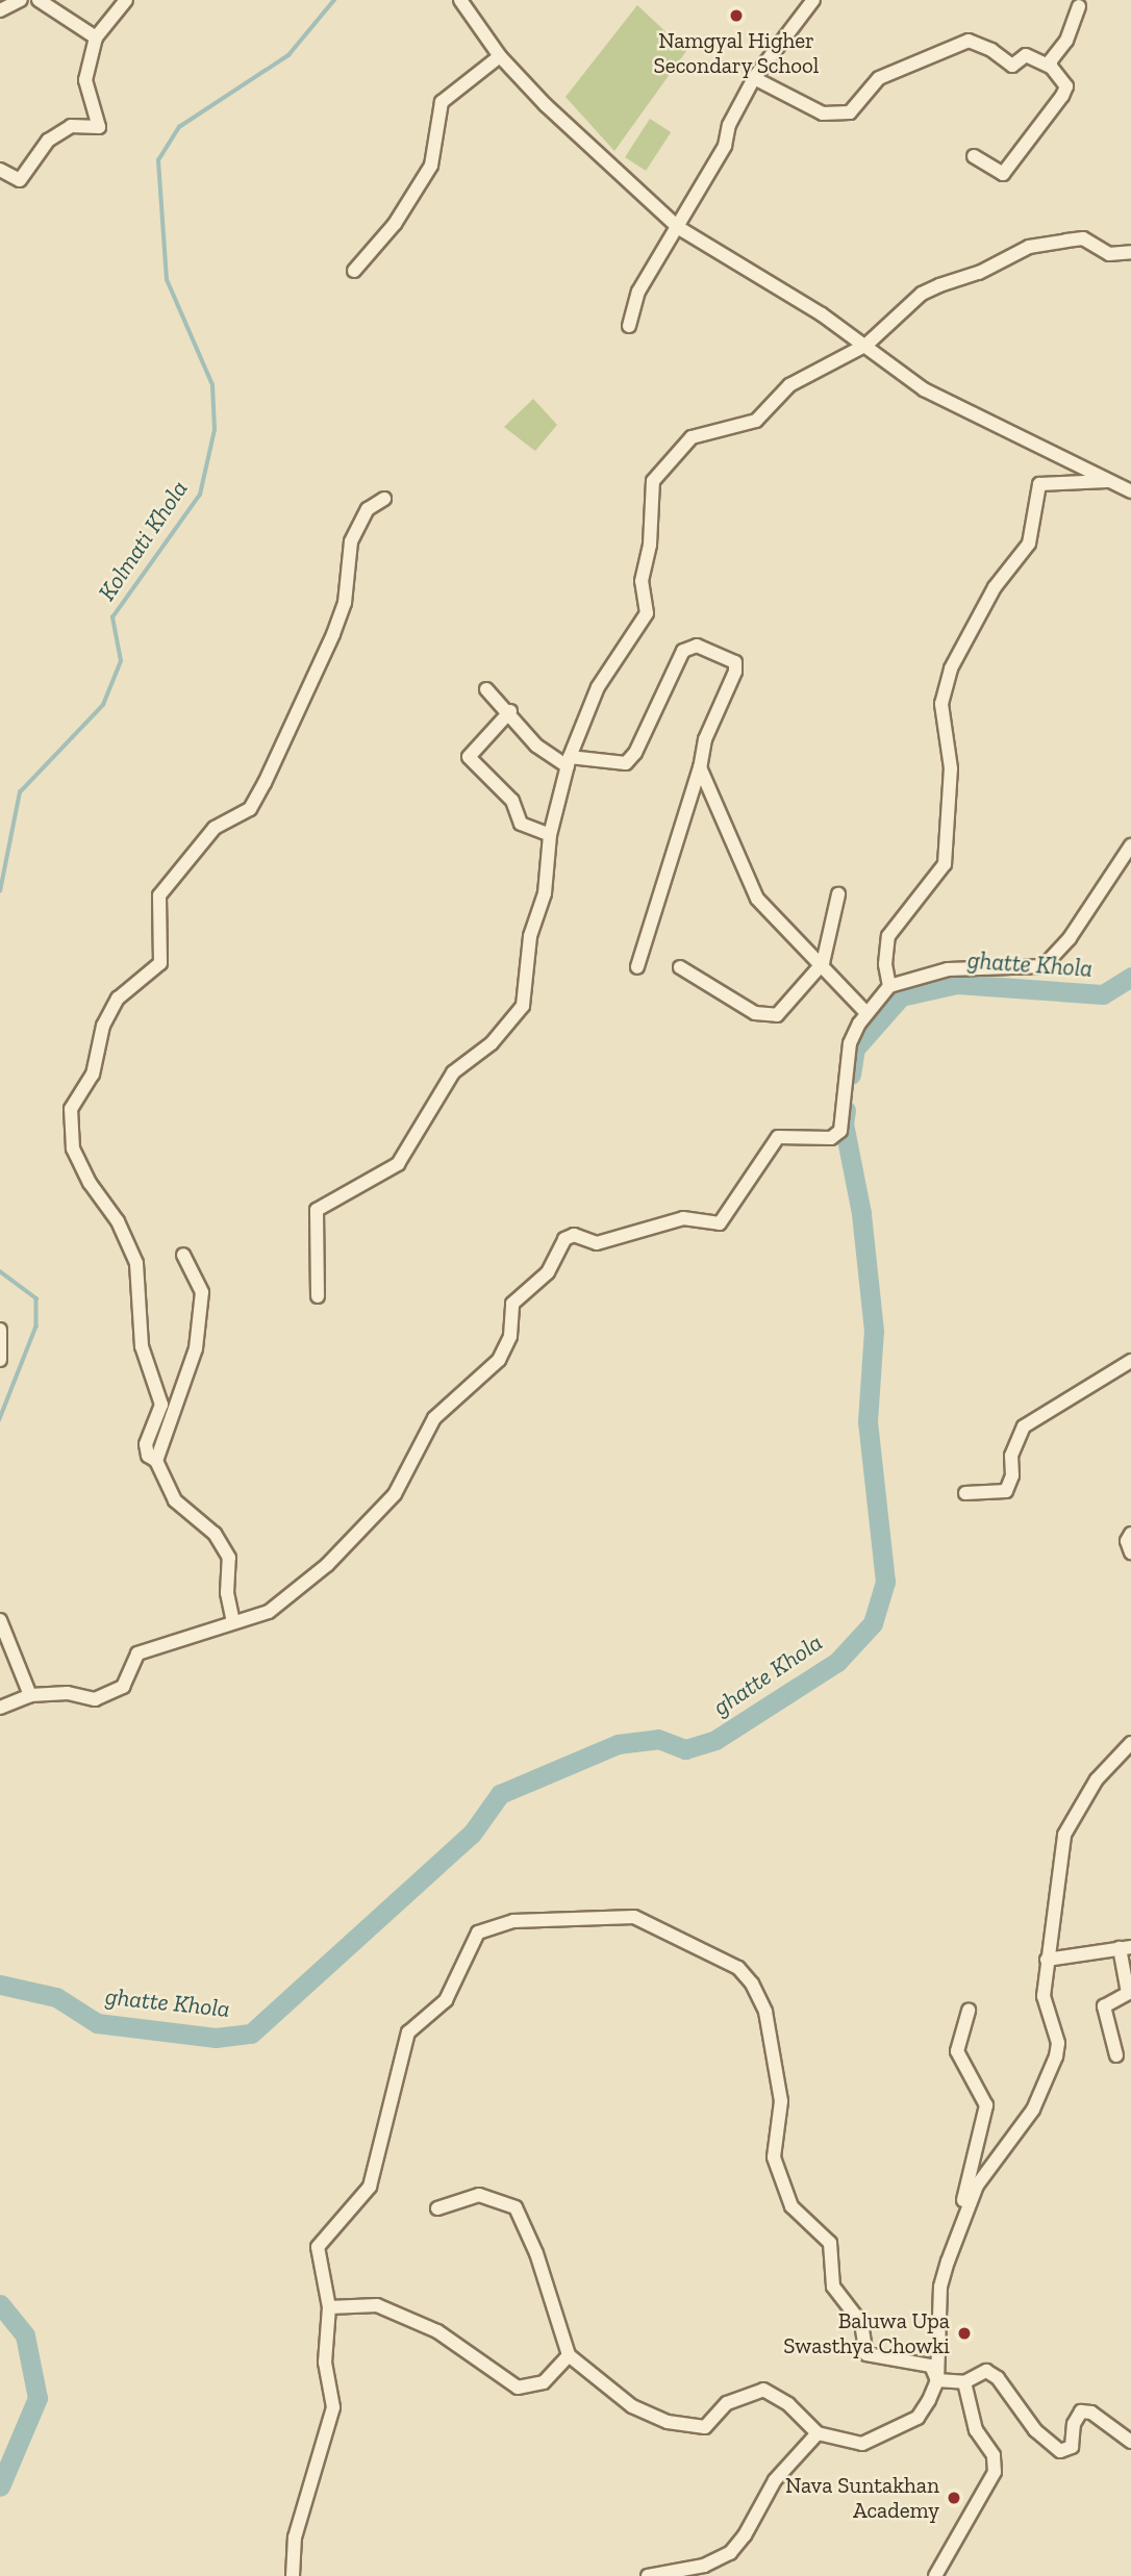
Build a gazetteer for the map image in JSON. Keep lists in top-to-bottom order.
{
  "water": ["Kolmati Khola", "ghatte Khola"],
  "places": ["Namgyal Higher Secondary School", "Baluwa Upa Swasthya Chowki", "Nava Suntakhan Academy"]
}
